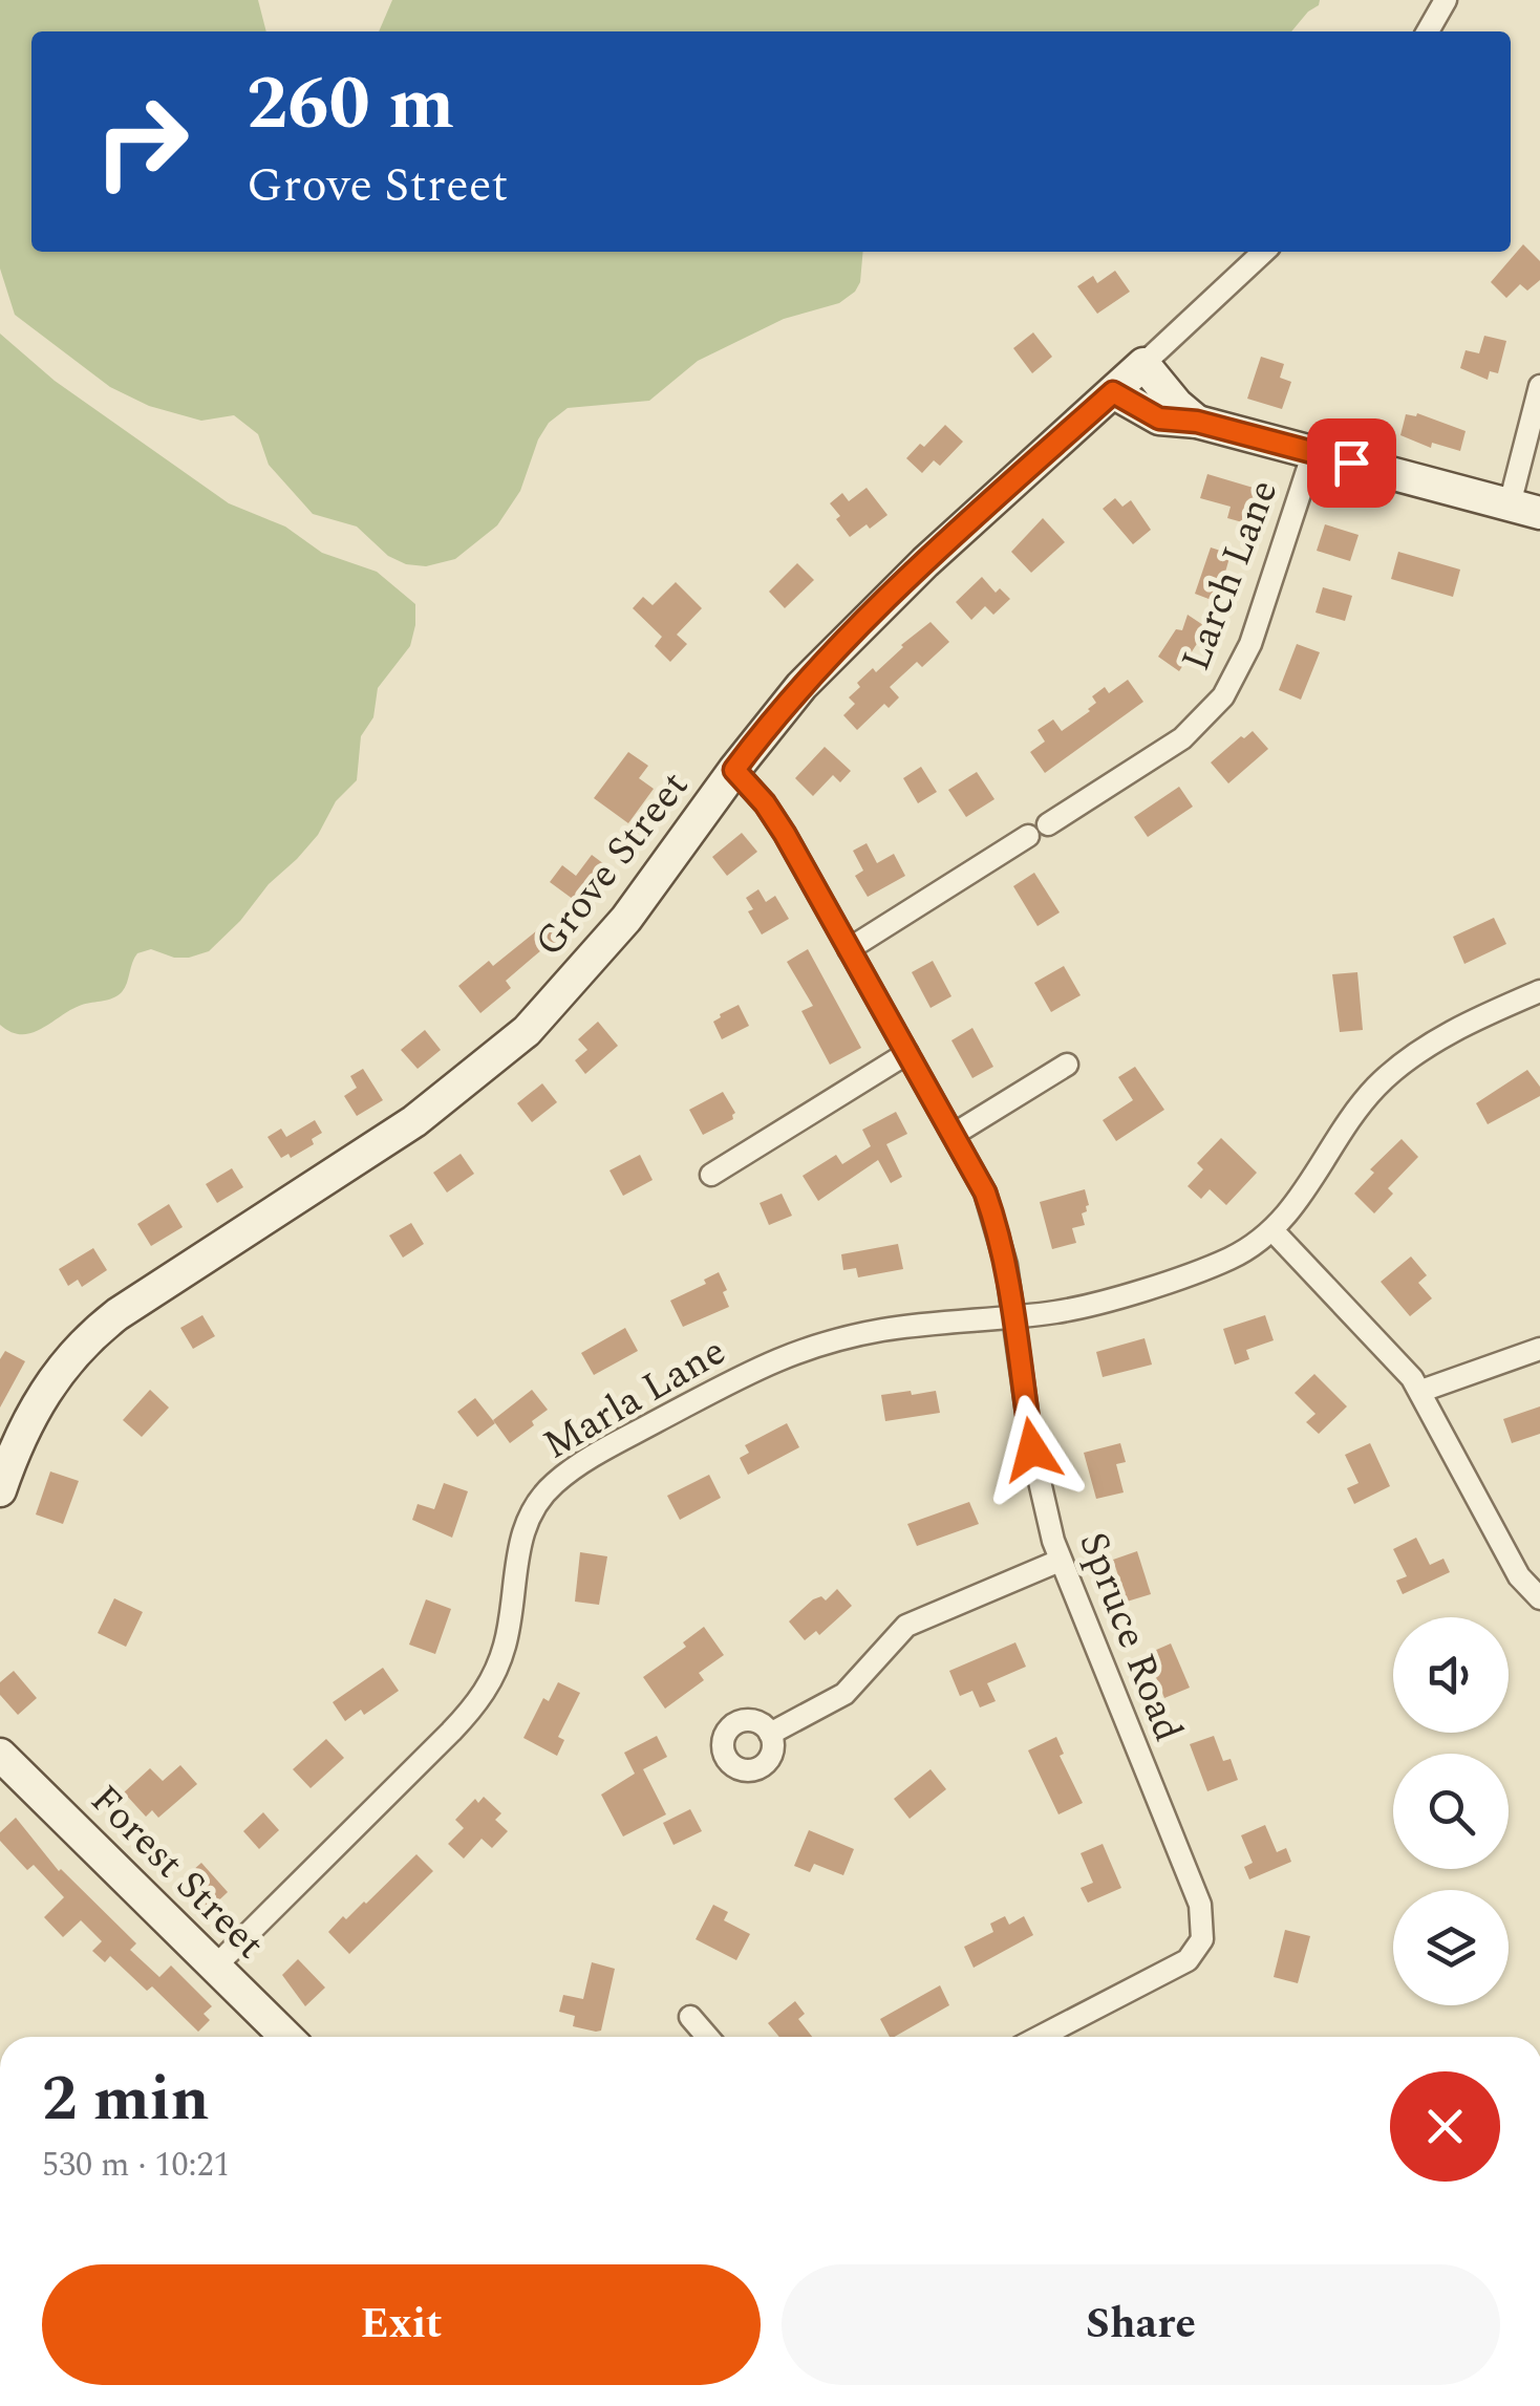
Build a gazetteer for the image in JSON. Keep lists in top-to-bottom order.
{
  "streets": {
    "main road": ["Grove Street", "Forest Street"],
    "street": ["Larch Lane", "Marla Lane", "Spruce Road"]
  },
  "crossings": [
    ["Grove Street", "Spruce Road"],
    ["Marla Lane", "Spruce Road"],
    ["Marla Lane", "Forest Street"]
  ],
  "page": {
    "turn": ["260 m", "Grove Street"],
    "heading": ["2 min", "530 m · 10:21"],
    "buttons": ["Exit", "Share"]
  }
}
